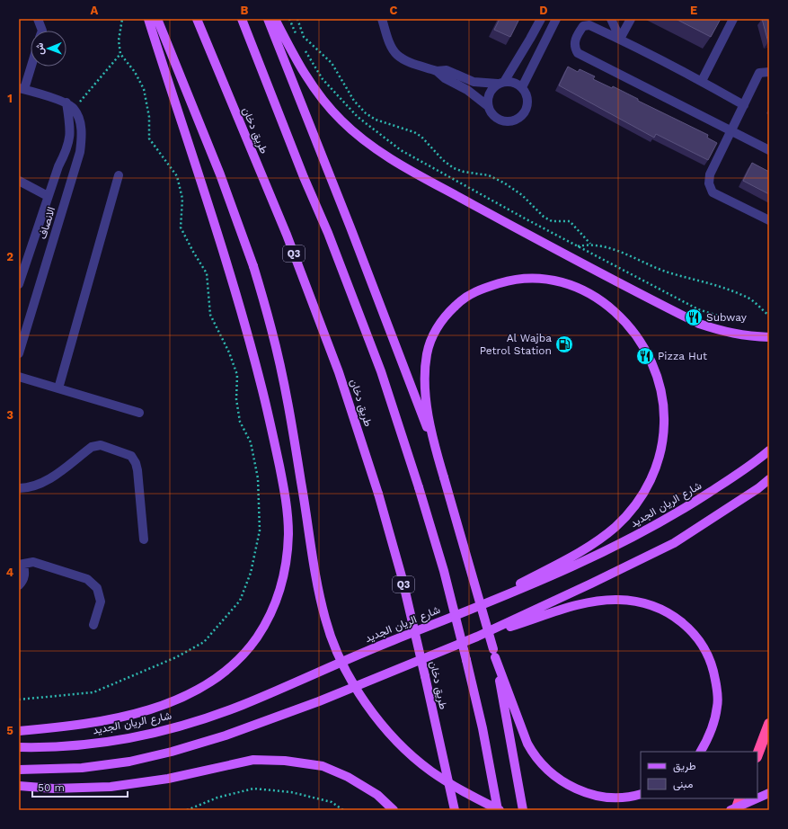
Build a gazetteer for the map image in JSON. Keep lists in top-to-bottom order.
{
  "streets": {
    "main road": ["طريق دخان", "Q3", "شارع الريان الجديد"],
    "street": ["الانصاف"]
  },
  "places": {
    "restaurant": ["Subway", "Pizza Hut"],
    "fuel station": ["Al Wajba Petrol Station"]
  },
  "legend": ["طريق", "مبنى"],
  "scale_bar": "50 m",
  "north": "left",
  "grid": {
    "columns": [
      "A",
      "B",
      "C",
      "D",
      "E"
    ],
    "rows": [
      "1",
      "2",
      "3",
      "4",
      "5"
    ]
  }
}
